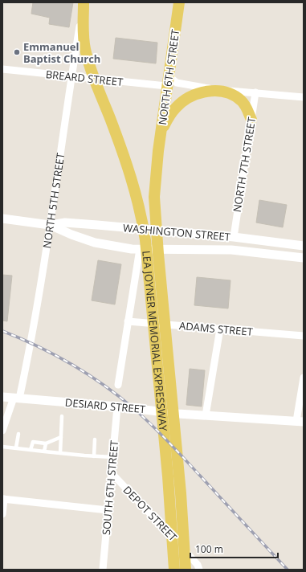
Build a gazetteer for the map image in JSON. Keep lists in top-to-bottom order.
{
  "streets": {
    "main road": ["NORTH 6TH STREET", "NORTH 5TH STREET", "LEA JOYNER MEMORIAL EXPRESSWAY"],
    "street": [
      "BREARD STREET",
      "NORTH 7TH STREET",
      "WASHINGTON STREET",
      "ADAMS STREET",
      "DESIARD STREET",
      "SOUTH 6TH STREET",
      "DEPOT STREET"
    ]
  },
  "crossings": [
    ["NORTH 6TH STREET", "BREARD STREET"],
    ["NORTH 6TH STREET", "LEA JOYNER MEMORIAL EXPRESSWAY"],
    ["BREARD STREET", "NORTH 5TH STREET"],
    ["NORTH 7TH STREET", "WASHINGTON STREET"],
    ["NORTH 5TH STREET", "WASHINGTON STREET"],
    ["NORTH 5TH STREET", "LEA JOYNER MEMORIAL EXPRESSWAY"],
    ["NORTH 5TH STREET", "DESIARD STREET"],
    ["DESIARD STREET", "SOUTH 6TH STREET"],
    ["SOUTH 6TH STREET", "DEPOT STREET"]
  ],
  "places": ["Emmanuel Baptist Church"],
  "scale_bar": "100 m"
}
